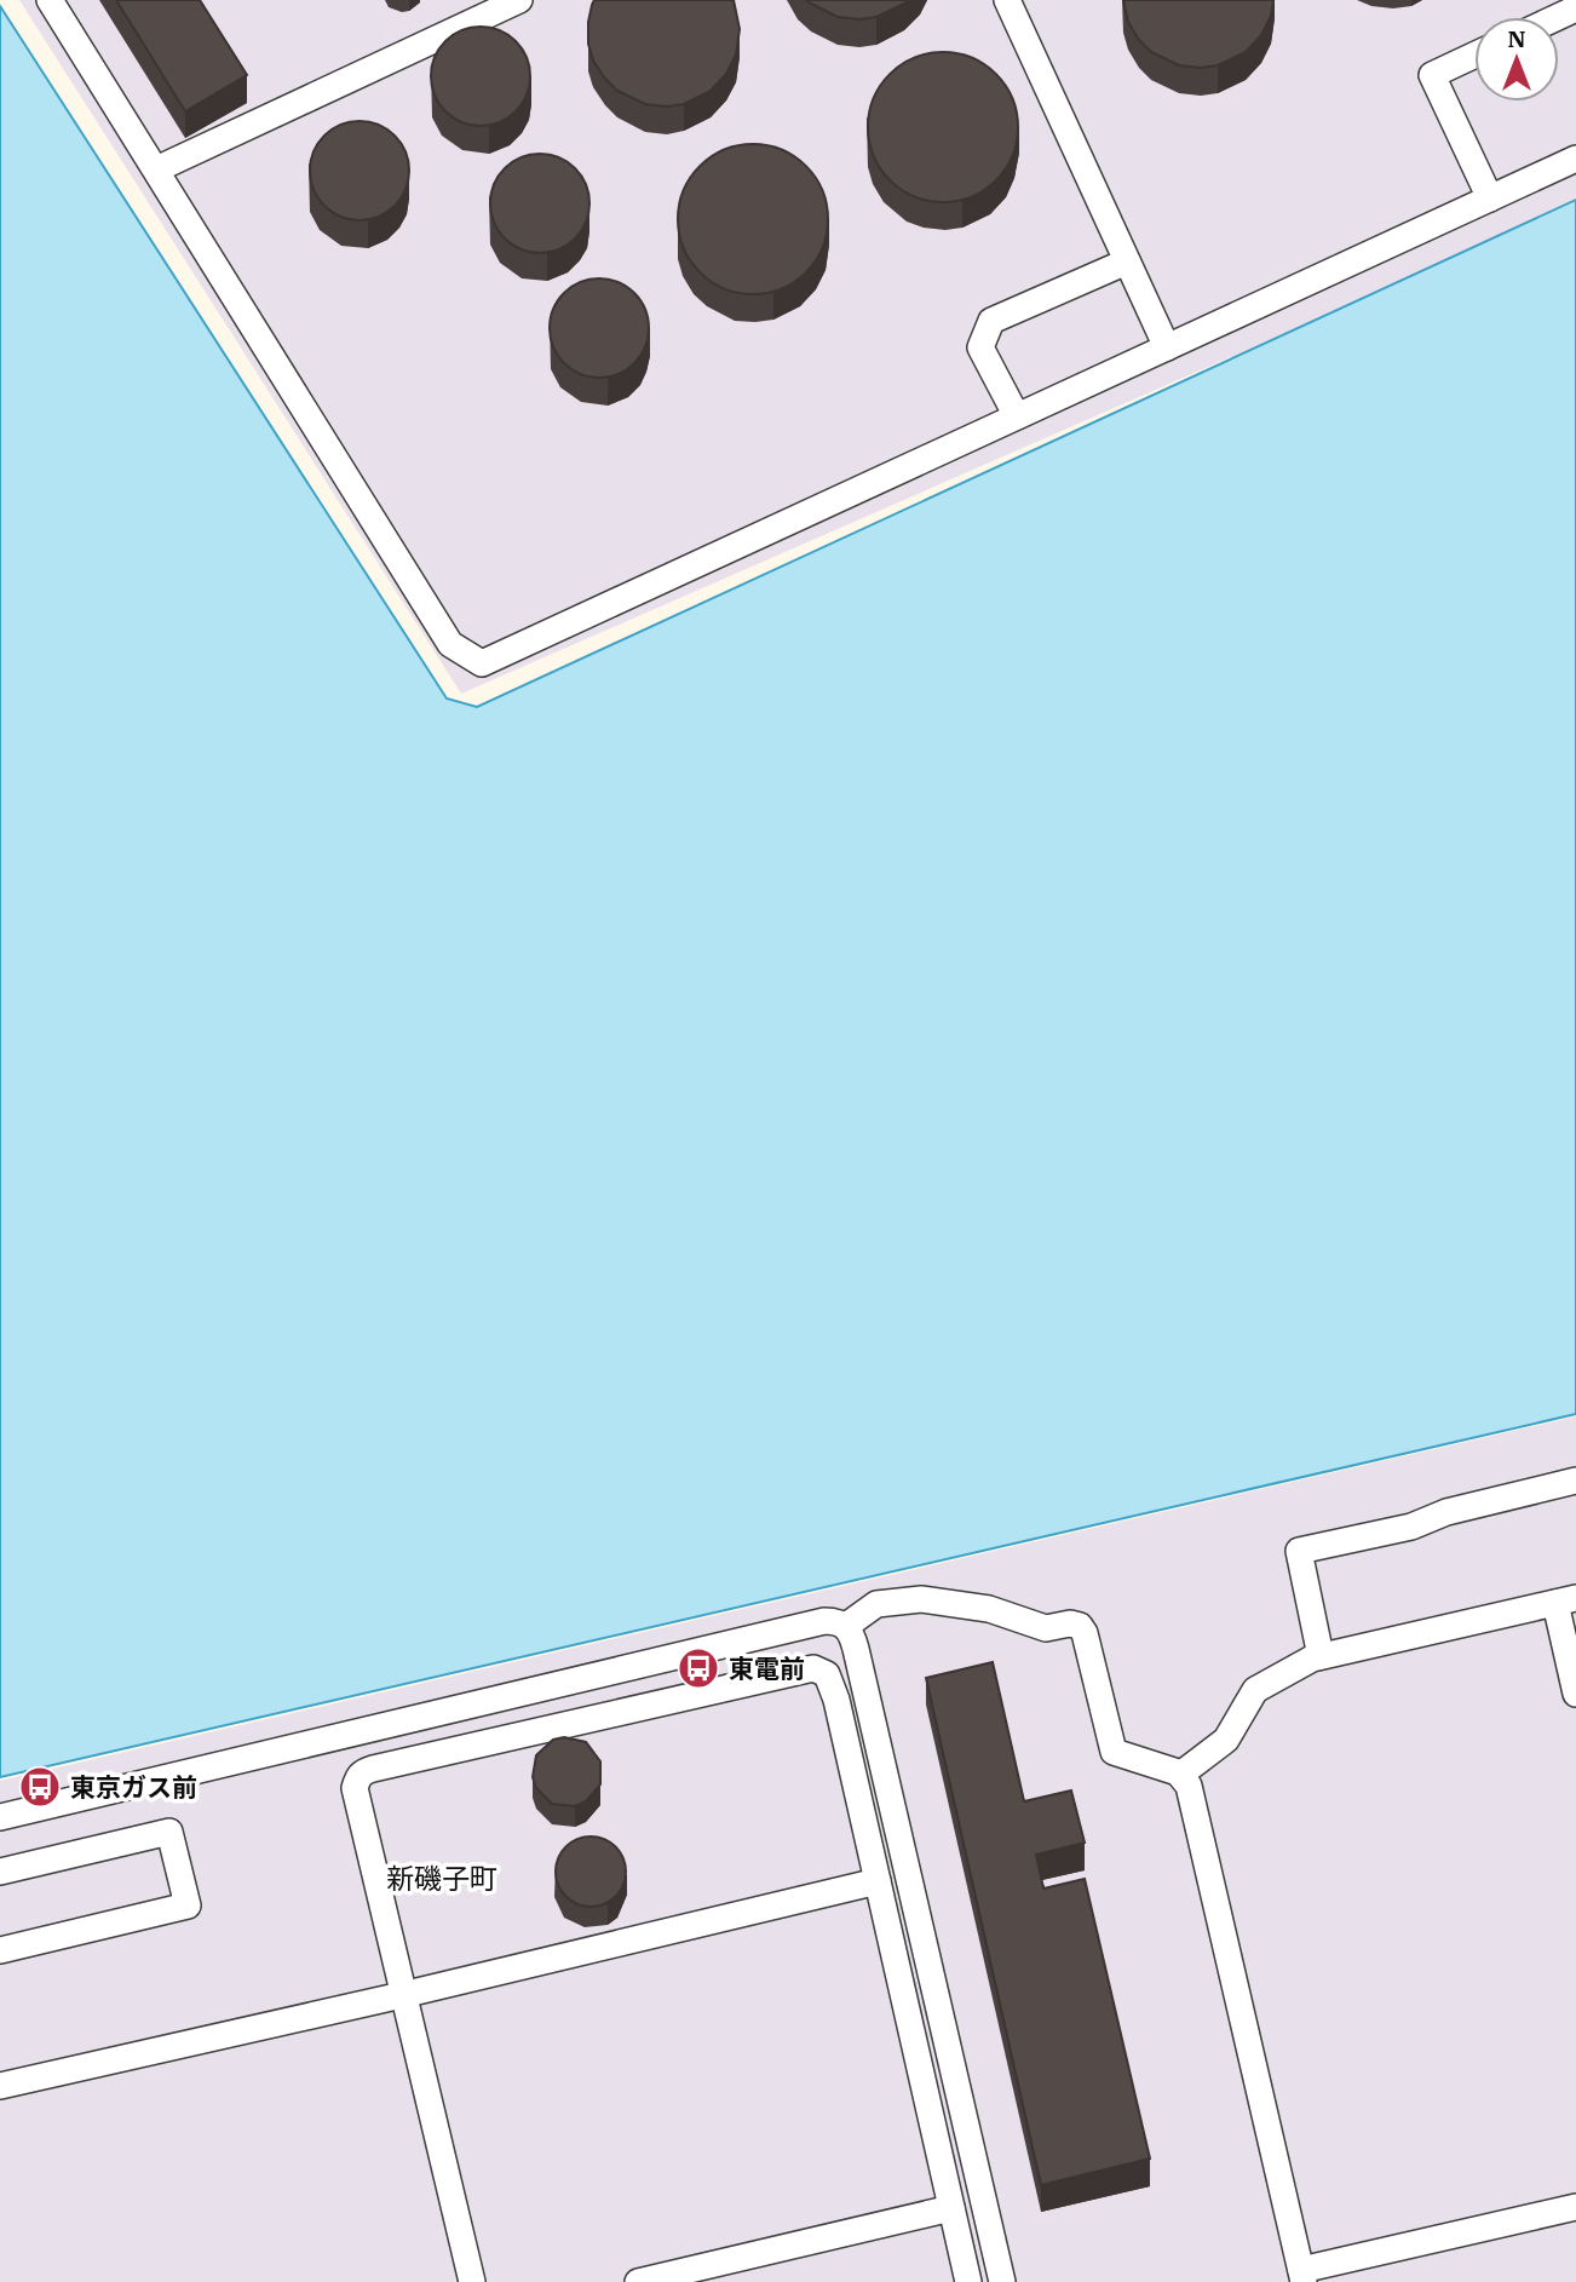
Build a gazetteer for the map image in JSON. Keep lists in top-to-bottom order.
{
  "districts": ["新磯子町"],
  "places": {
    "bus stop": ["東電前", "東京ガス前"]
  },
  "north": "top"
}
